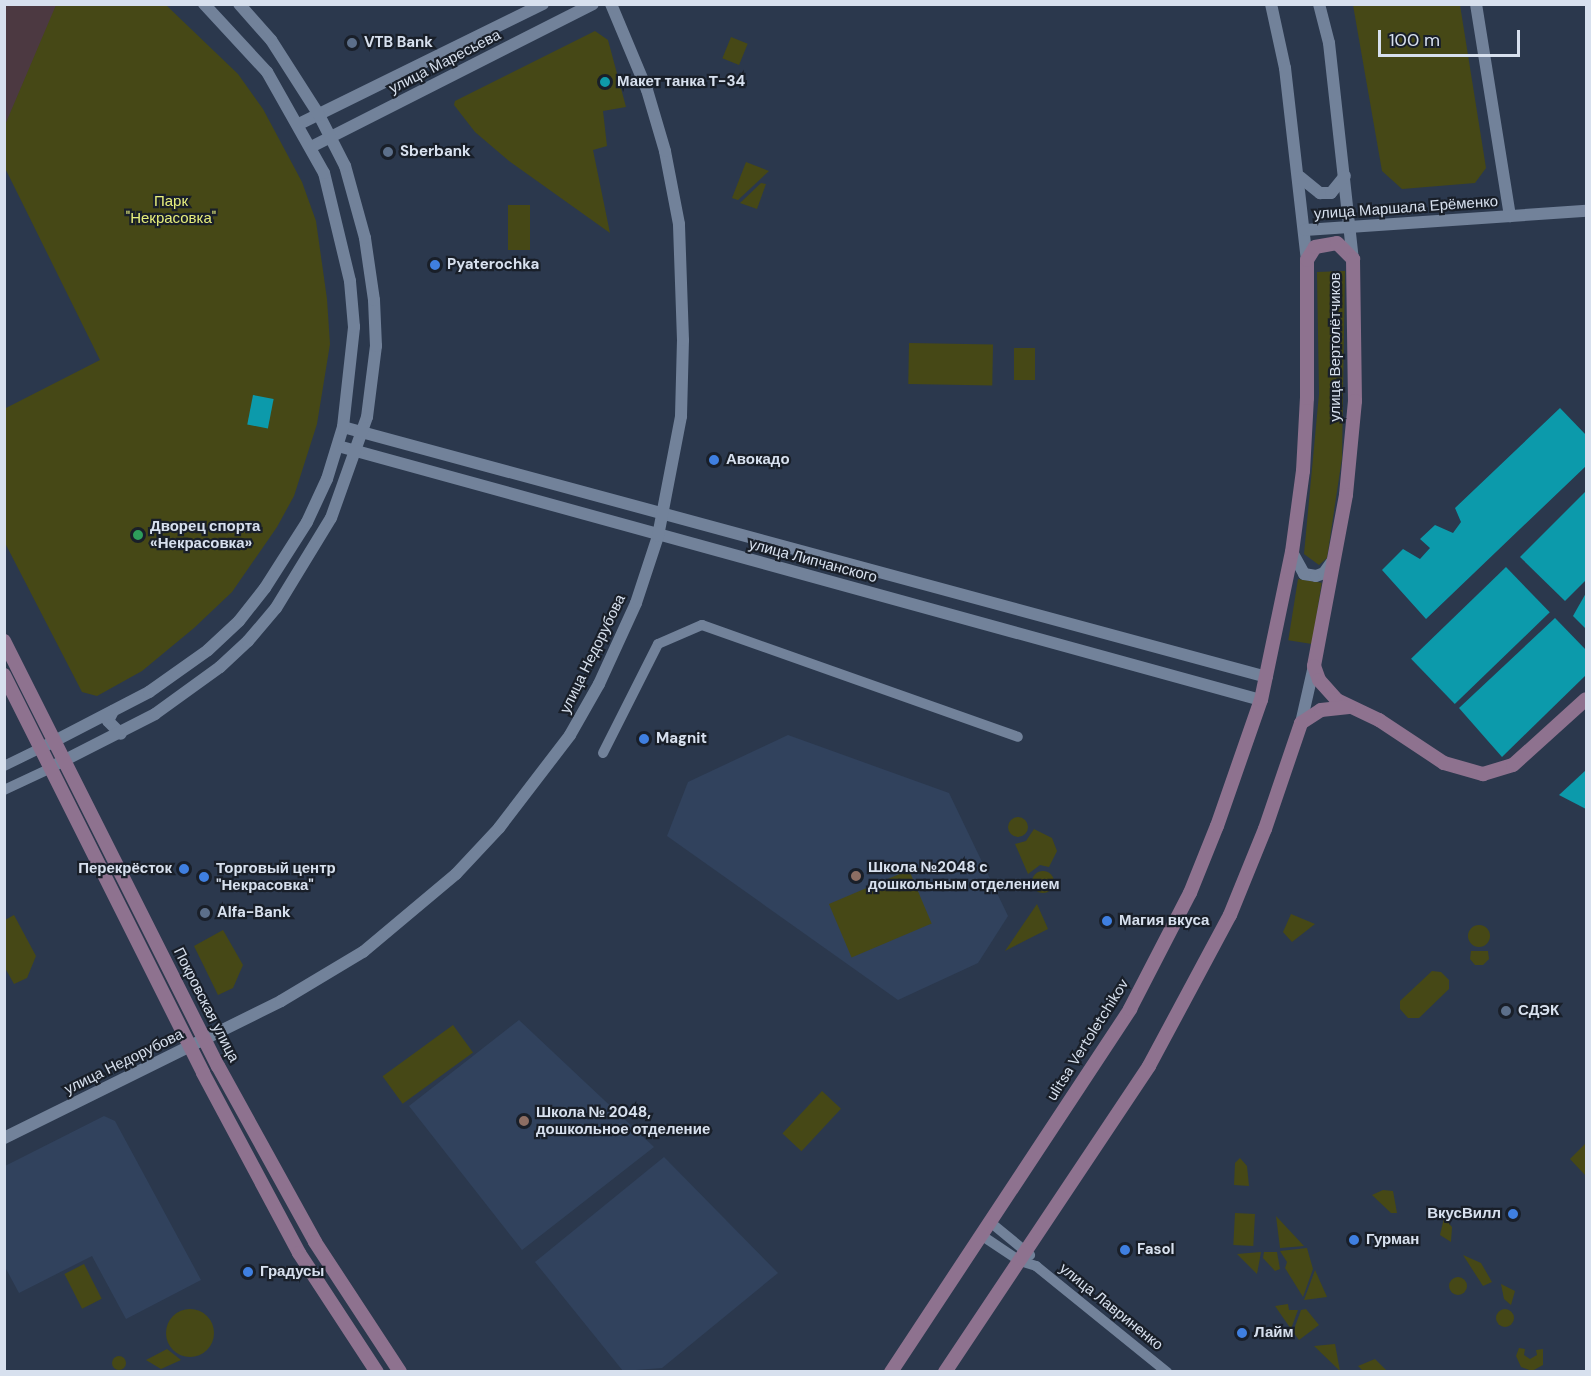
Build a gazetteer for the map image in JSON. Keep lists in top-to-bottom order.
{
  "streets": {
    "main road": ["улица Вертолётчиков", "Покровская улица", "ulitsa Vertoletchikov"],
    "street": [
      "улица Маресьева",
      "улица Маршала Ерёменко",
      "улица Липчанского",
      "улица Недорубова",
      "улица Лавриненко"
    ]
  },
  "crossings": [
    ["улица Маршала Ерёменко", "улица Вертолётчиков"],
    ["улица Вертолётчиков", "улица Липчанского"],
    ["улица Вертолётчиков", "ulitsa Vertoletchikov"],
    ["улица Липчанского", "улица Недорубова"],
    ["улица Липчанского", "ulitsa Vertoletchikov"],
    ["улица Недорубова", "Покровская улица"]
  ],
  "parks": ["Парк \"Некрасовка\""],
  "places": [
    "VTB Bank",
    "Макет танка Т-34",
    "Sberbank",
    "Pyaterochka",
    "Авокадо",
    "Дворец спорта «Некрасовка»",
    "Magnit",
    "Перекрёсток",
    "Школа №2048 с дошкольным отделением",
    "Торговый центр \"Некрасовка\"",
    "Alfa-Bank",
    "Магия вкуса",
    "СДЭК",
    "Школа № 2048, дошкольное отделение",
    "ВкусВилл",
    "Гурман",
    "Fasol",
    "Градусы",
    "Лайм"
  ],
  "scale_bar": "100 m"
}
